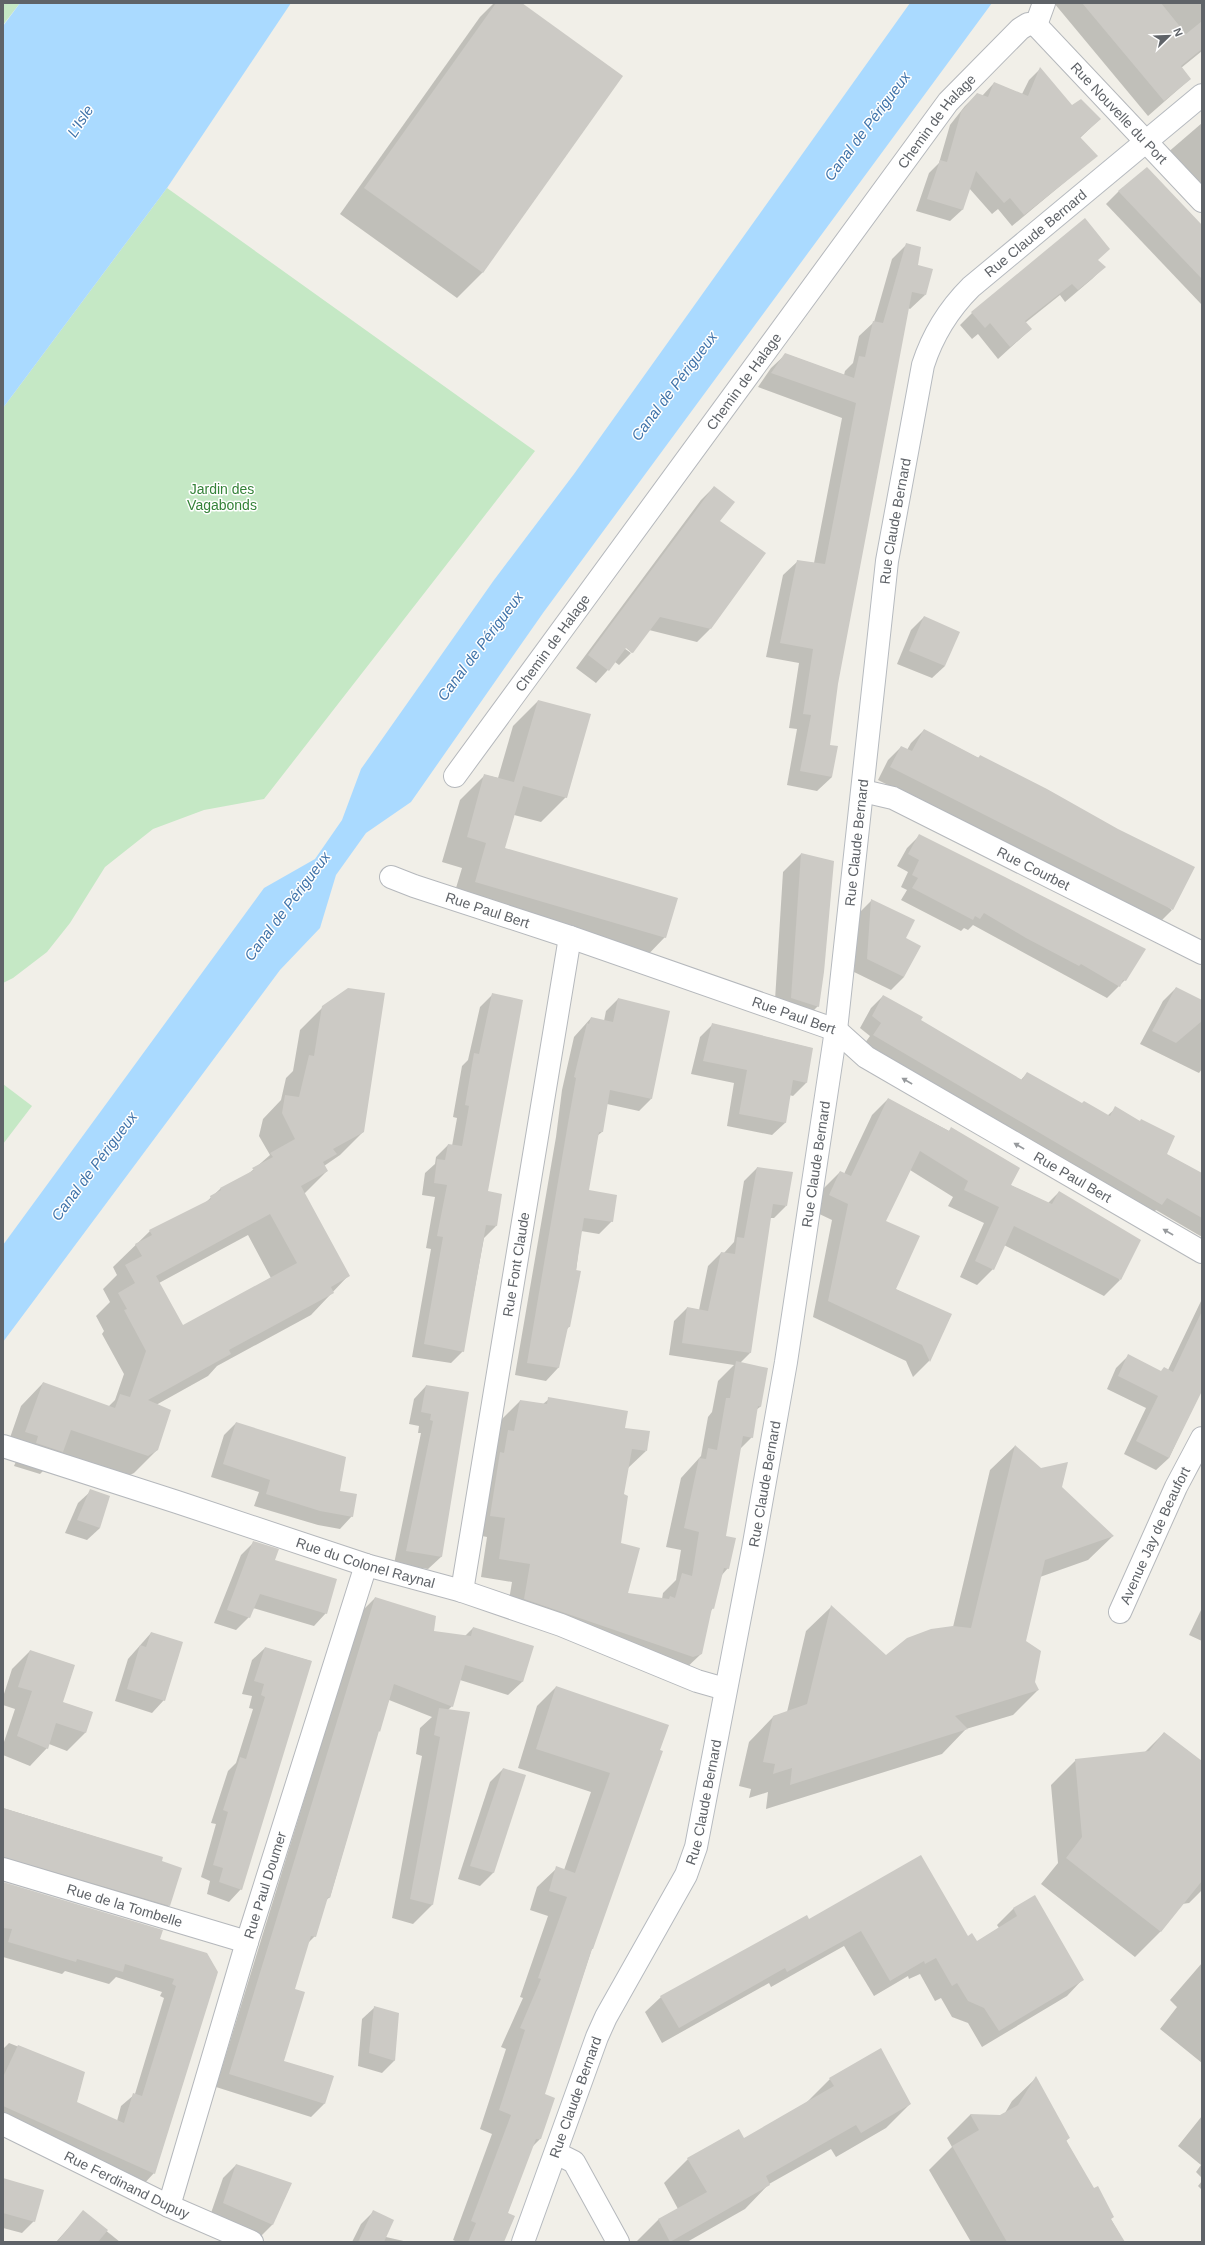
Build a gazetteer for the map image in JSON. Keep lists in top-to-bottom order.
{
  "streets": {
    "street": [
      "Rue Nouvelle du Port",
      "Chemin de Halage",
      "Rue Claude Bernard",
      "Rue Courbet",
      "Rue Paul Bert",
      "Rue Font Claude",
      "Avenue Jay de Beaufort",
      "Rue du Colonel Raynal",
      "Rue Paul Doumer",
      "Rue de la Tombelle",
      "Rue Ferdinand Dupuy"
    ]
  },
  "crossings": [
    ["Rue Nouvelle du Port", "Chemin de Halage"],
    ["Rue Nouvelle du Port", "Rue Claude Bernard"],
    ["Rue Claude Bernard", "Rue Courbet"],
    ["Rue Claude Bernard", "Rue Paul Bert"],
    ["Rue Claude Bernard", "Rue du Colonel Raynal"],
    ["Rue Paul Bert", "Rue Font Claude"],
    ["Rue Font Claude", "Rue du Colonel Raynal"],
    ["Rue du Colonel Raynal", "Rue Paul Doumer"],
    ["Rue Paul Doumer", "Rue de la Tombelle"],
    ["Rue Paul Doumer", "Rue Ferdinand Dupuy"]
  ],
  "one_way": ["Rue Paul Bert"],
  "water": ["L'Isle", "Canal de Périgueux"],
  "parks": ["Jardin des Vagabonds"],
  "north": "top right"
}
